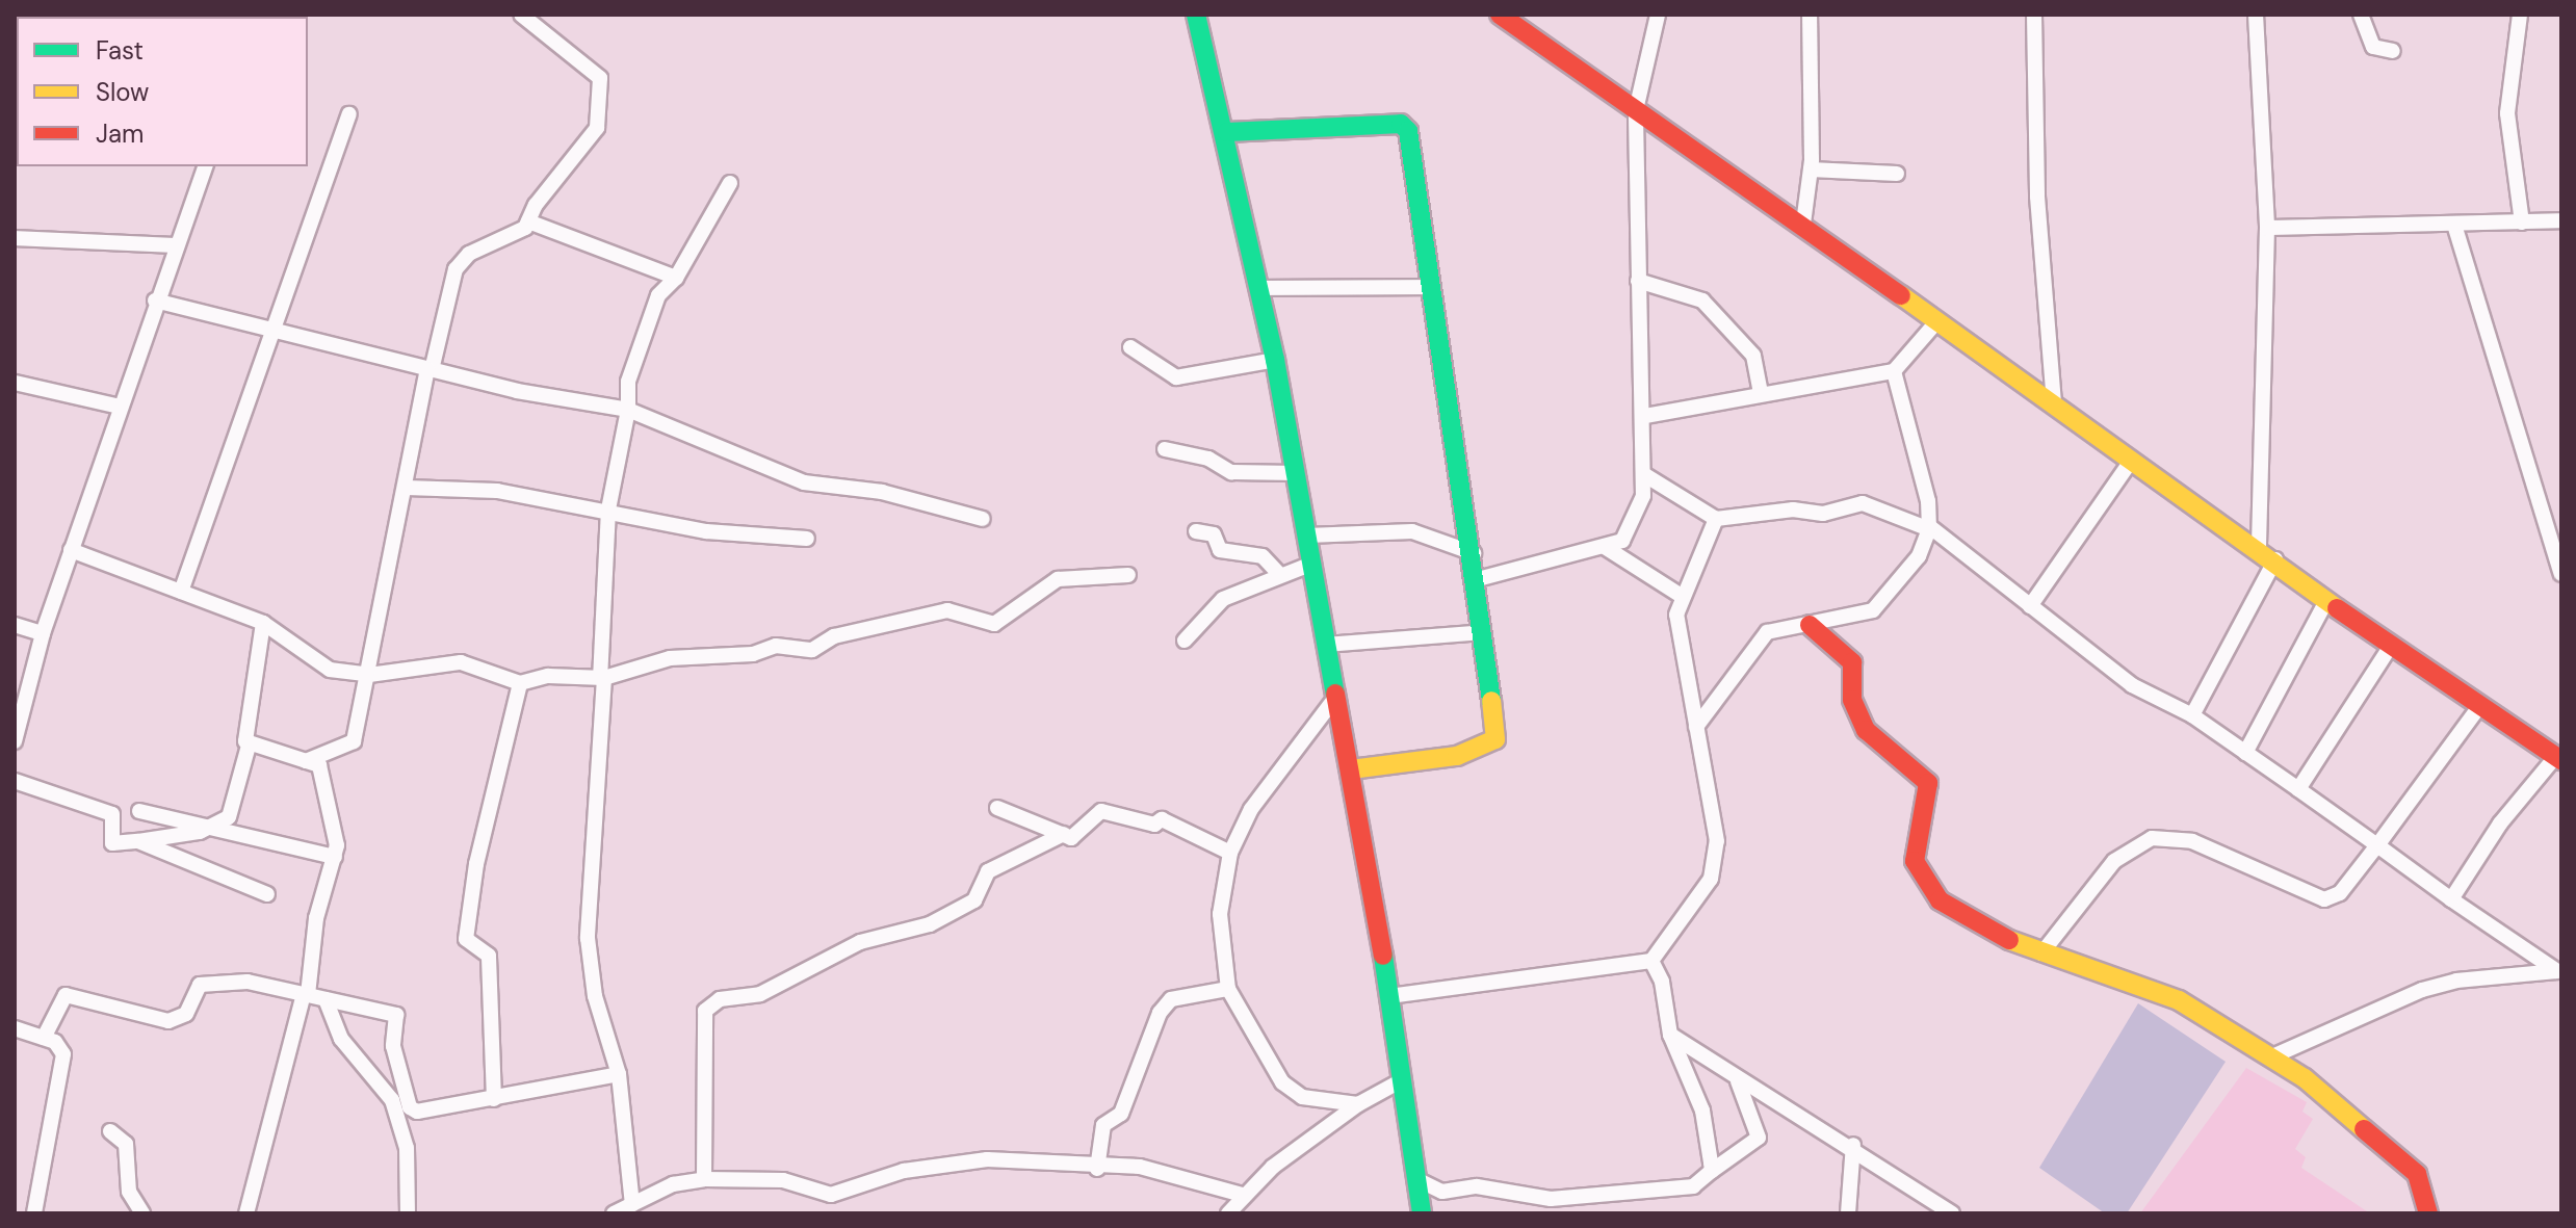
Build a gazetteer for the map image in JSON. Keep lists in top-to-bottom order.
{
  "legend": ["Fast", "Slow", "Jam"]
}
